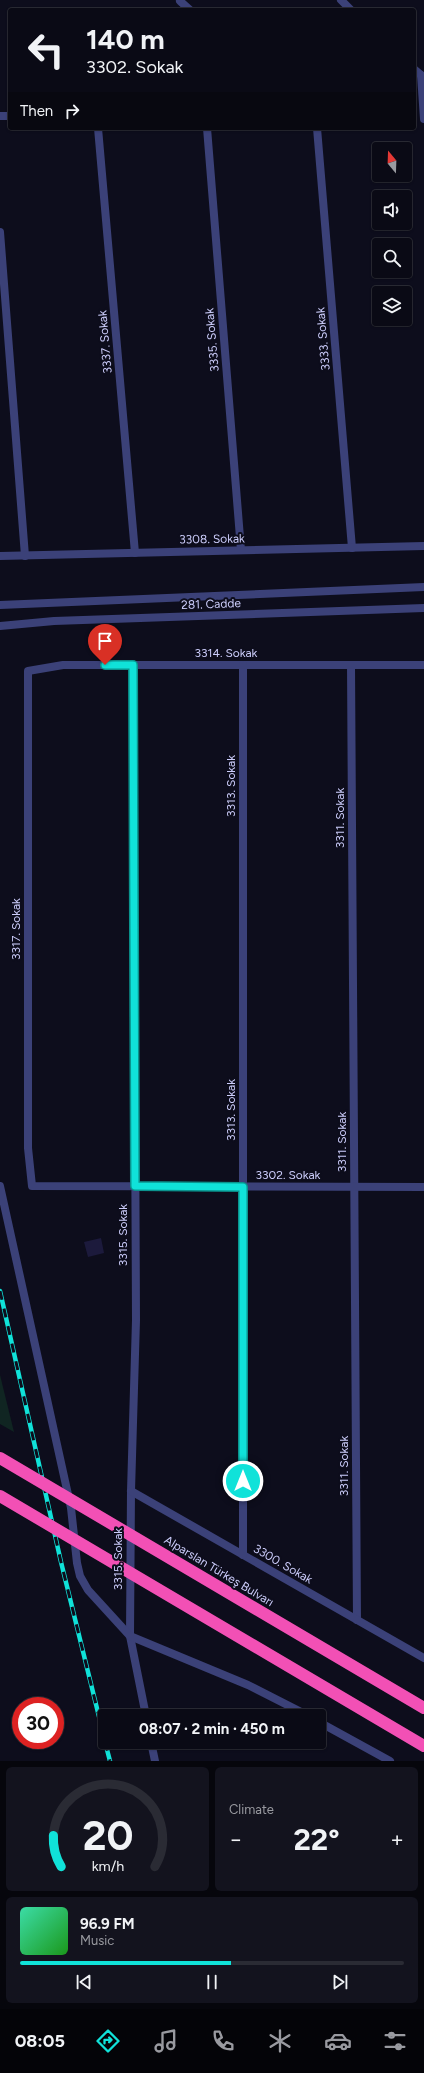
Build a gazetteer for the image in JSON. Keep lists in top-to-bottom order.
{
  "streets": {
    "highway": ["Alparslan Türkeş Bulvarı"],
    "street": [
      "3333. Sokak",
      "3335. Sokak",
      "3337. Sokak",
      "3308. Sokak",
      "281. Cadde",
      "3314. Sokak",
      "3313. Sokak",
      "3311. Sokak",
      "3317. Sokak",
      "3302. Sokak",
      "3315. Sokak",
      "3300. Sokak"
    ]
  },
  "crossings": [
    ["3333. Sokak", "3308. Sokak"],
    ["3335. Sokak", "3308. Sokak"],
    ["3337. Sokak", "3308. Sokak"],
    ["3314. Sokak", "3313. Sokak"],
    ["3314. Sokak", "3311. Sokak"],
    ["3314. Sokak", "3317. Sokak"],
    ["3314. Sokak", "3315. Sokak"],
    ["3313. Sokak", "3302. Sokak"],
    ["3313. Sokak", "3300. Sokak"],
    ["3311. Sokak", "3302. Sokak"],
    ["3311. Sokak", "3300. Sokak"],
    ["3317. Sokak", "3302. Sokak"],
    ["3302. Sokak", "3315. Sokak"],
    ["3315. Sokak", "3300. Sokak"]
  ],
  "north": "top",
  "page": {
    "turn": ["140 m", "3302. Sokak"],
    "then": "Then",
    "limit": "30",
    "trip": "08:07 · 2 min · 450 m",
    "tile": "Climate",
    "heat": ["−", "22°", "+"],
    "song": ["96.9 FM", "Music"],
    "tabs": "08:05",
    "gauge": ["20", "km/h"]
  }
}
